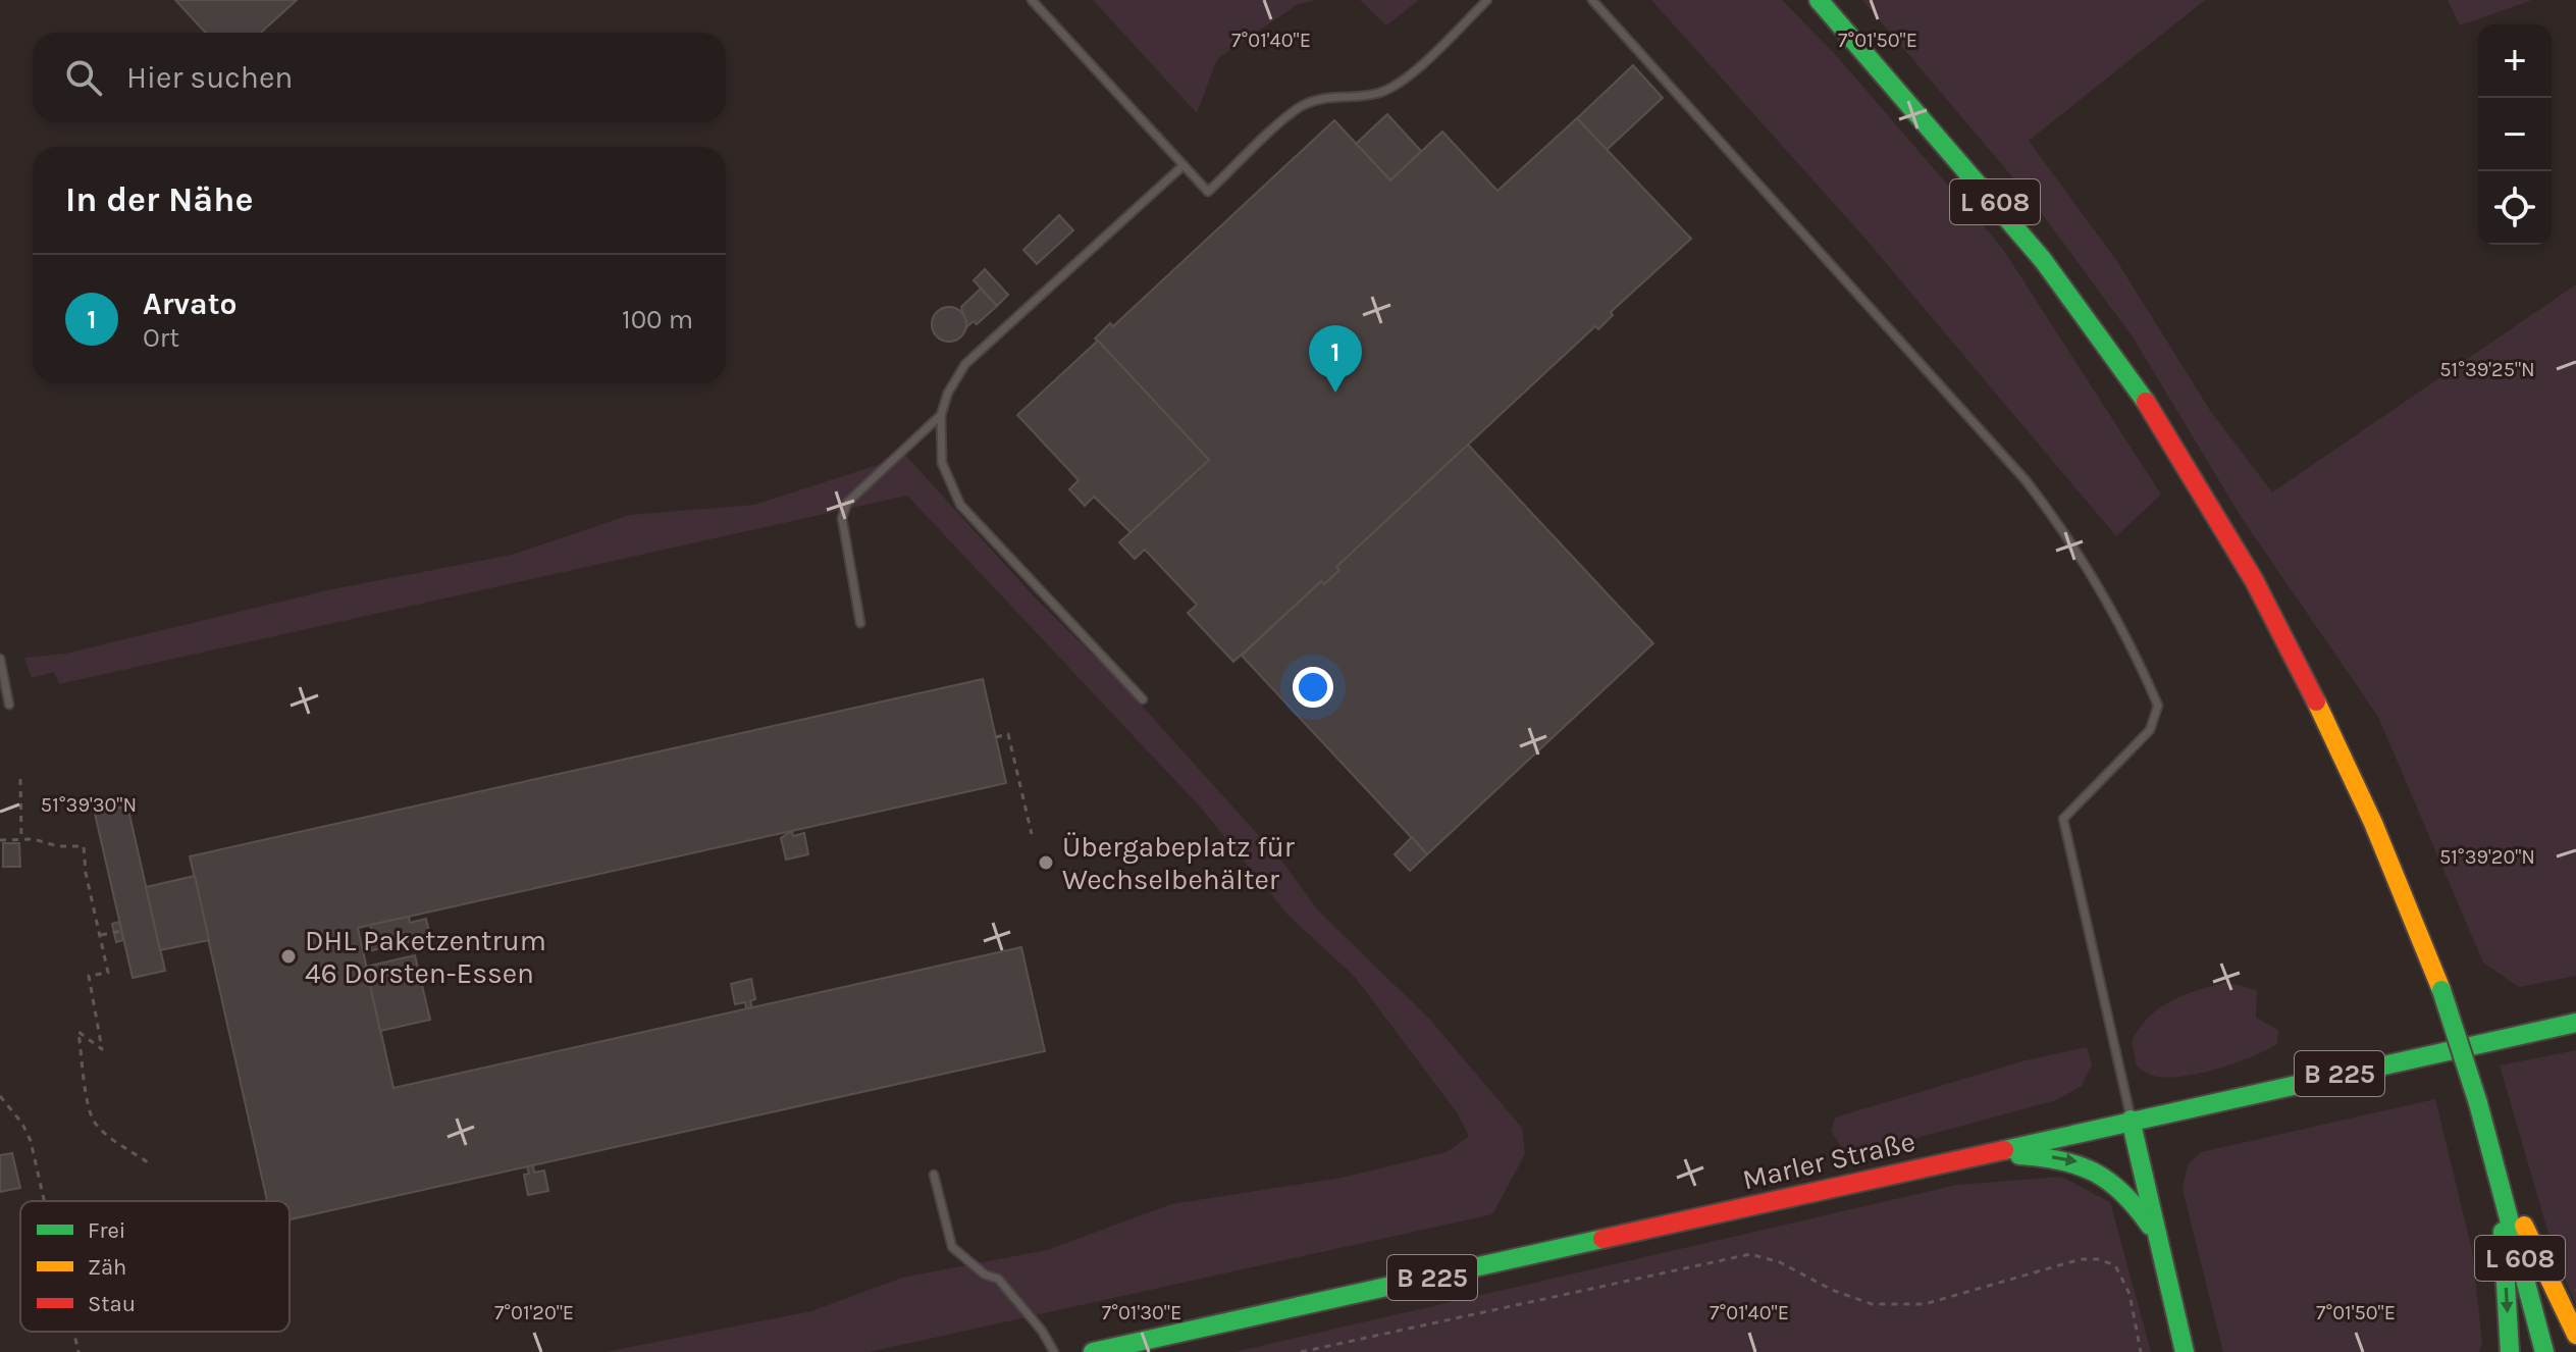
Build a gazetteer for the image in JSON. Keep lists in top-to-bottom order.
{
  "streets": {
    "main road": ["L 608", "B 225", "Marler Straße"]
  },
  "places": ["Übergabeplatz für Wechselbehälter", "DHL Paketzentrum 46 Dorsten-Essen"],
  "legend": ["Frei", "Zäh", "Stau"],
  "page": {
    "map_buttons": ["+", "−"],
    "search": "Hier suchen",
    "heading": "In der Nähe",
    "list": [
      {
        "mark": "1",
        "name": "Arvato",
        "note": "Ort",
        "value": "100 m"
      }
    ],
    "pins": "1"
  },
  "coordinates": [
    "7°01'40\"E",
    "7°01'50\"E",
    "51°39'25\"N",
    "51°39'30\"N",
    "51°39'20\"N",
    "7°01'20\"E",
    "7°01'30\"E"
  ]
}
